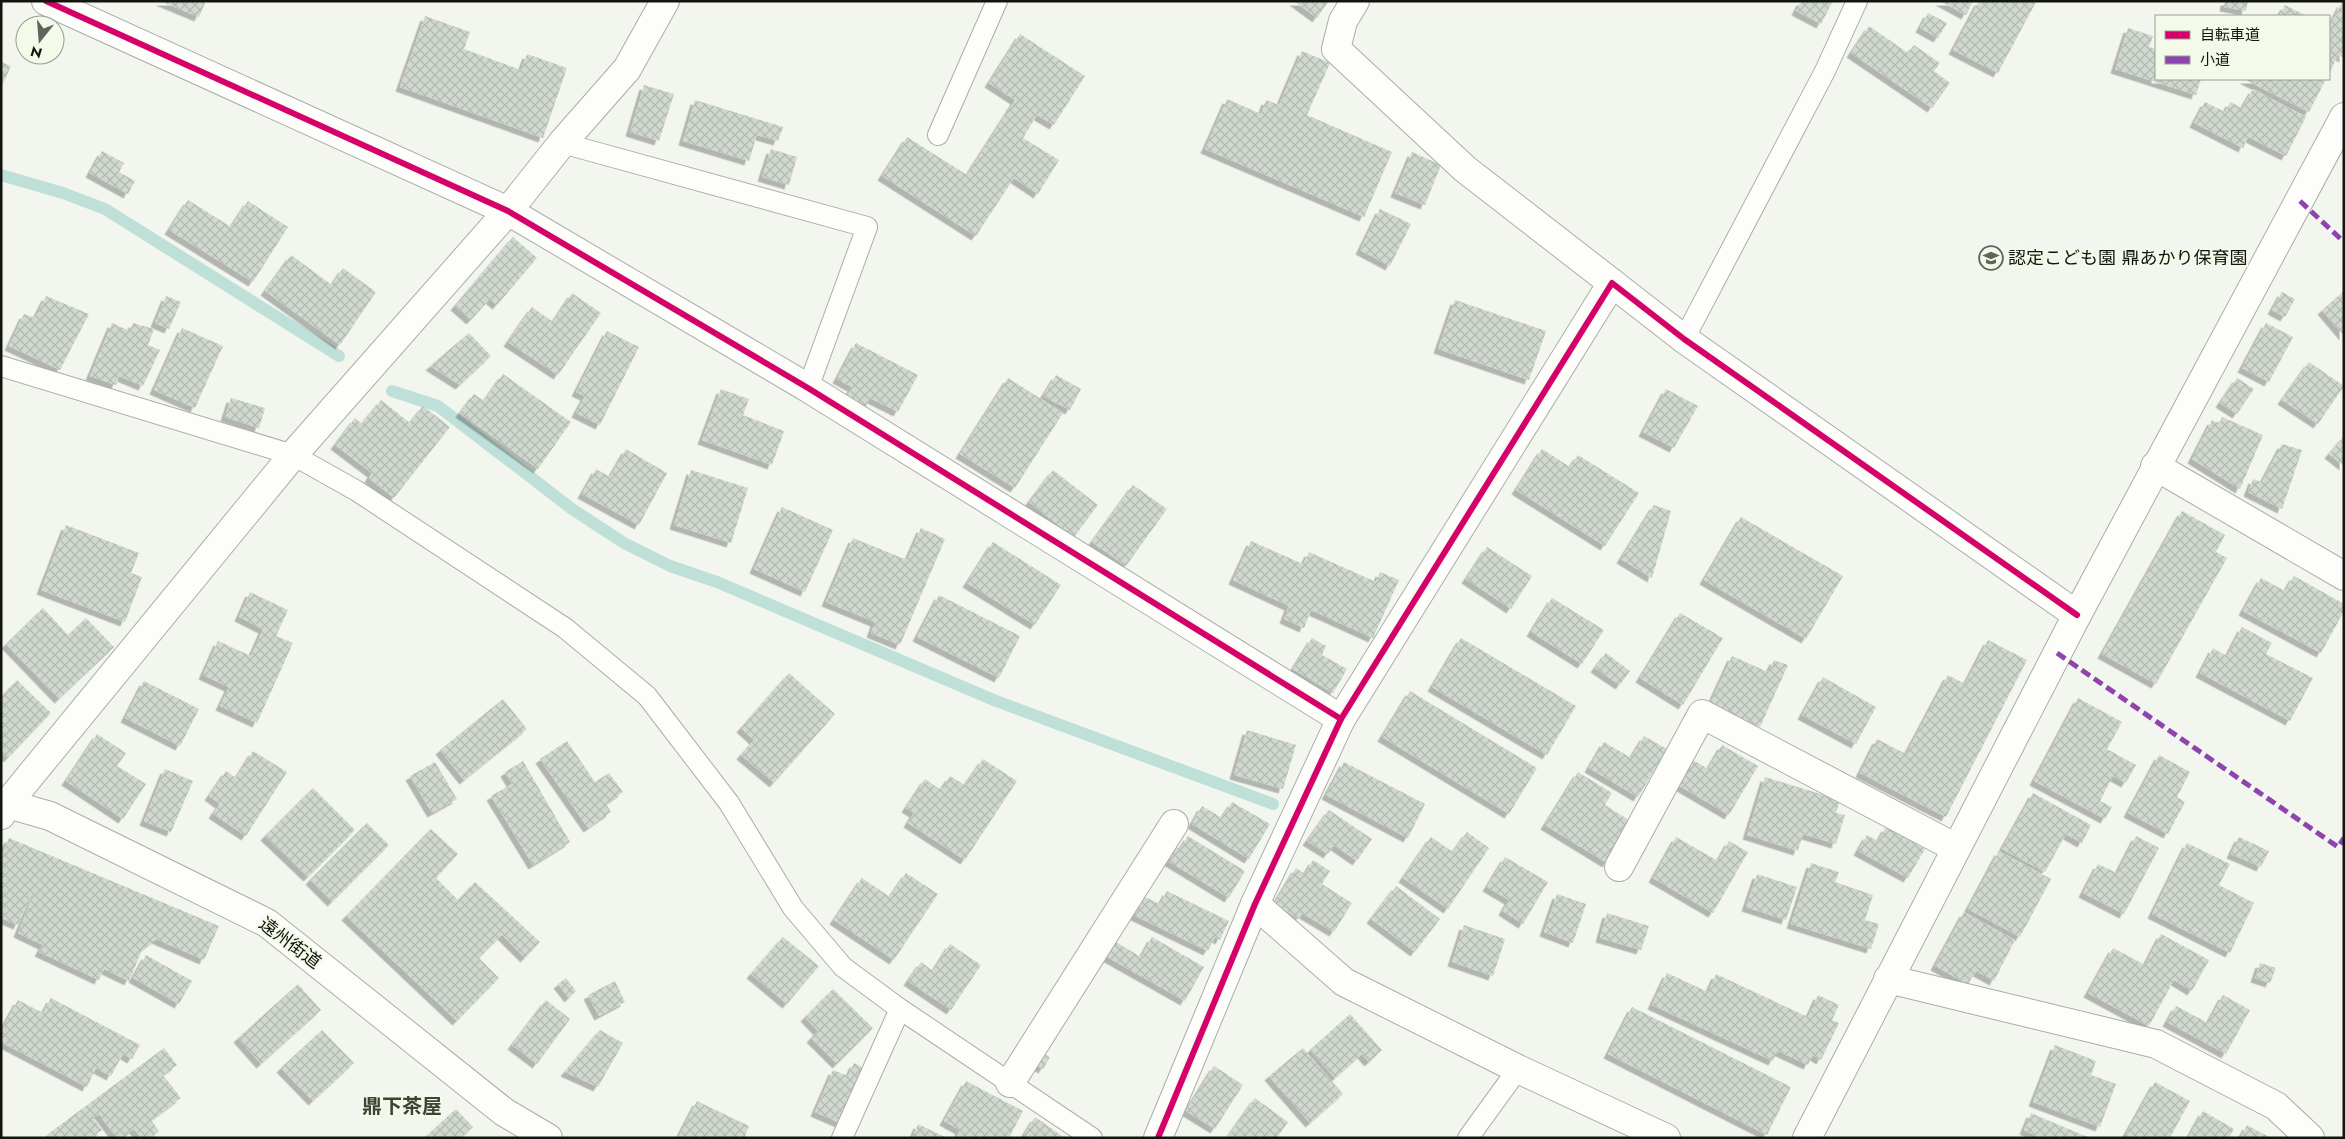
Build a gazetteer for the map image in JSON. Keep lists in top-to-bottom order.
{
  "streets": {
    "street": ["遠州街道"]
  },
  "districts": ["鼎下茶屋"],
  "places": {
    "school or university": ["認定こども園 鼎あかり保育園"]
  },
  "legend": ["自転車道", "小道"],
  "north": "bottom"
}
